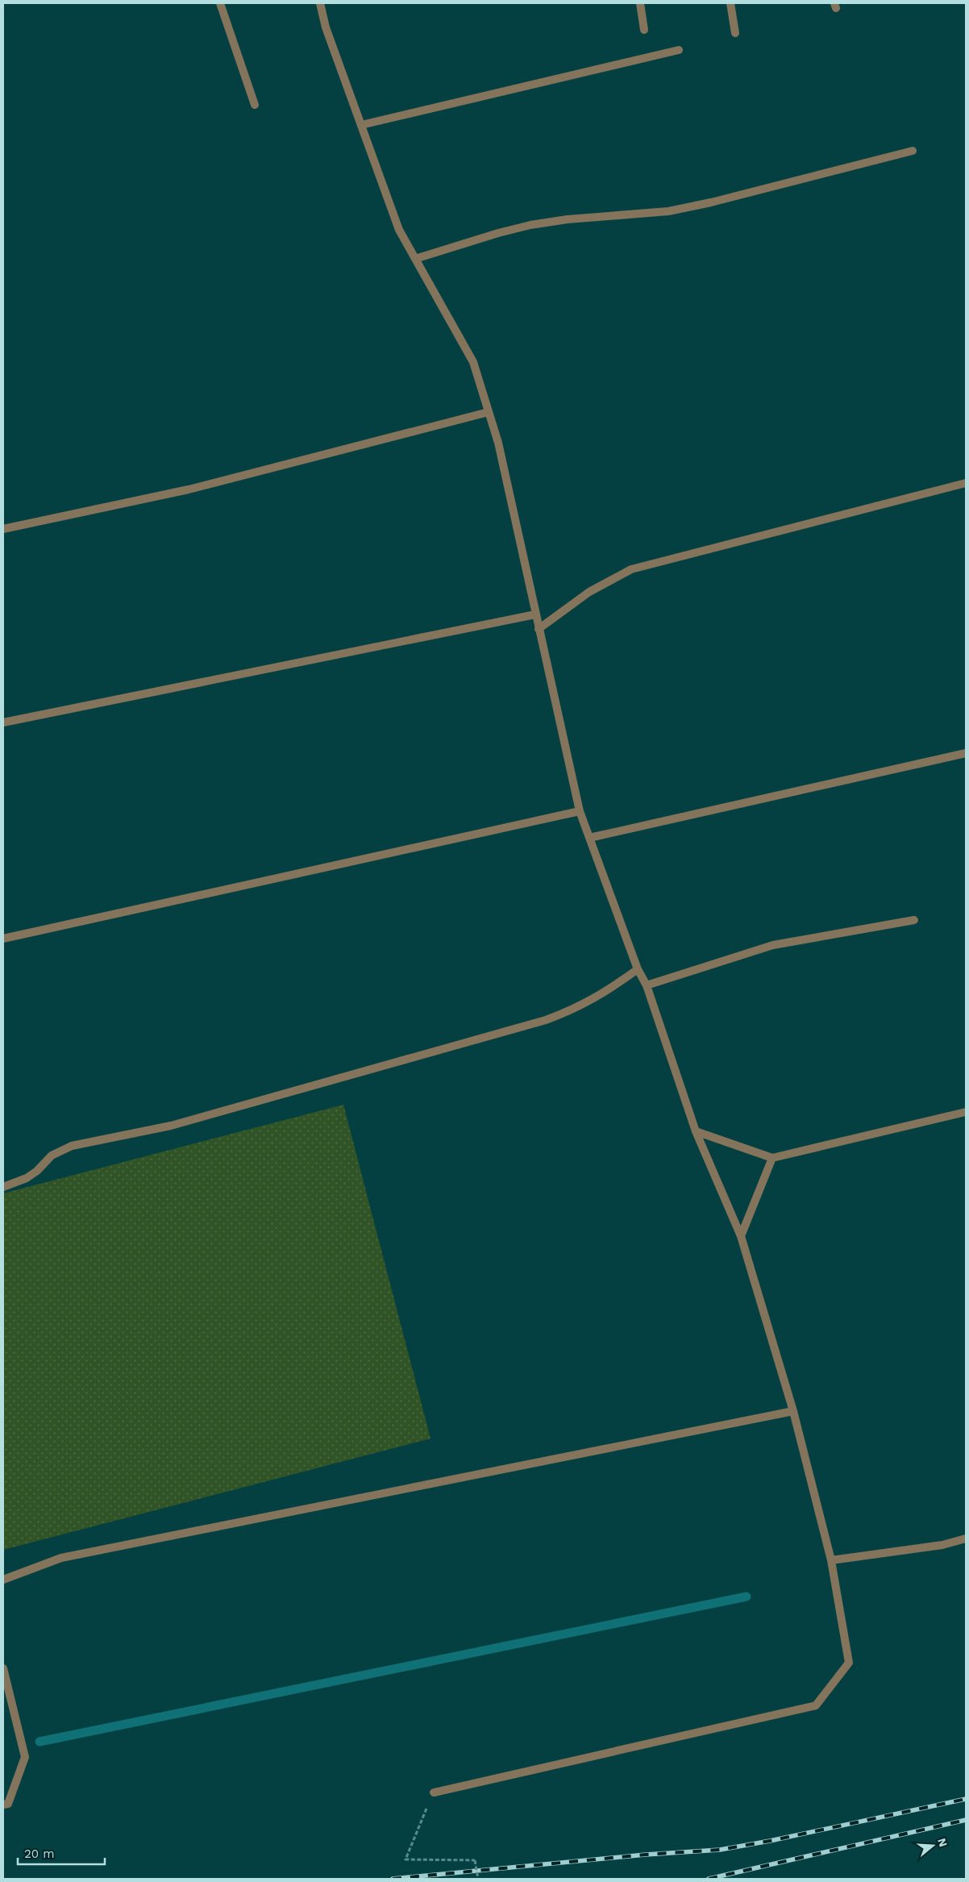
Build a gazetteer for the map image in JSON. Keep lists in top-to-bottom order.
{
  "scale_bar": "20 m",
  "north": "right"
}
